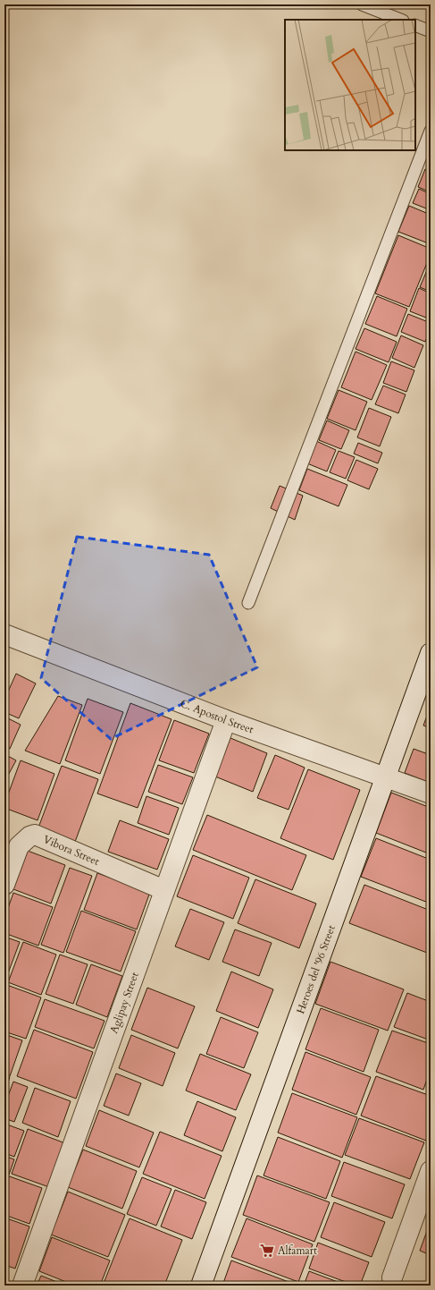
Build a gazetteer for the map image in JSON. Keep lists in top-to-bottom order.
{
  "streets": {
    "street": [
      "C. Apostol Street",
      "Vibora Street",
      "Heroes del '96 Street",
      "Aglipay Street"
    ]
  },
  "crossings": [
    ["C. Apostol Street", "Heroes del '96 Street"],
    ["C. Apostol Street", "Aglipay Street"],
    ["Vibora Street", "Aglipay Street"]
  ],
  "places": {
    "supermarket": ["Alfamart"]
  }
}
